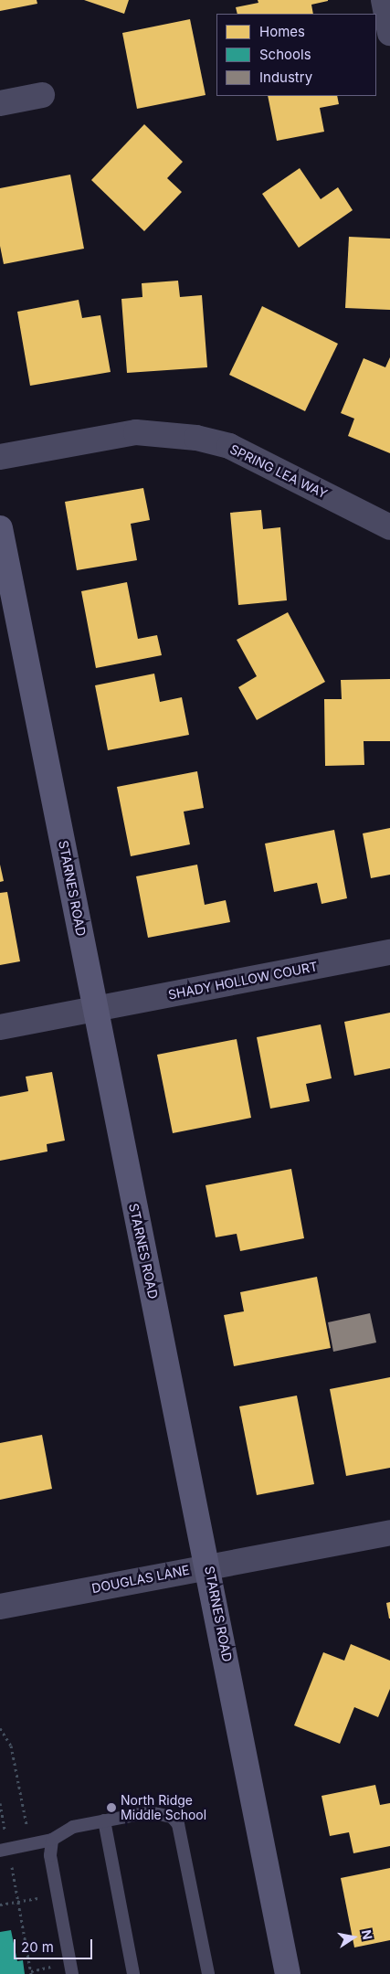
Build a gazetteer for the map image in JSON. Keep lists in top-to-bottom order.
{
  "streets": {
    "main road": ["STARNES ROAD"],
    "street": ["SPRING LEA WAY", "SHADY HOLLOW COURT", "DOUGLAS LANE"]
  },
  "crossings": [
    ["STARNES ROAD", "SHADY HOLLOW COURT"],
    ["STARNES ROAD", "DOUGLAS LANE"]
  ],
  "places": ["North Ridge Middle School"],
  "legend": ["Homes", "Schools", "Industry"],
  "scale_bar": "20 m",
  "north": "right"
}
